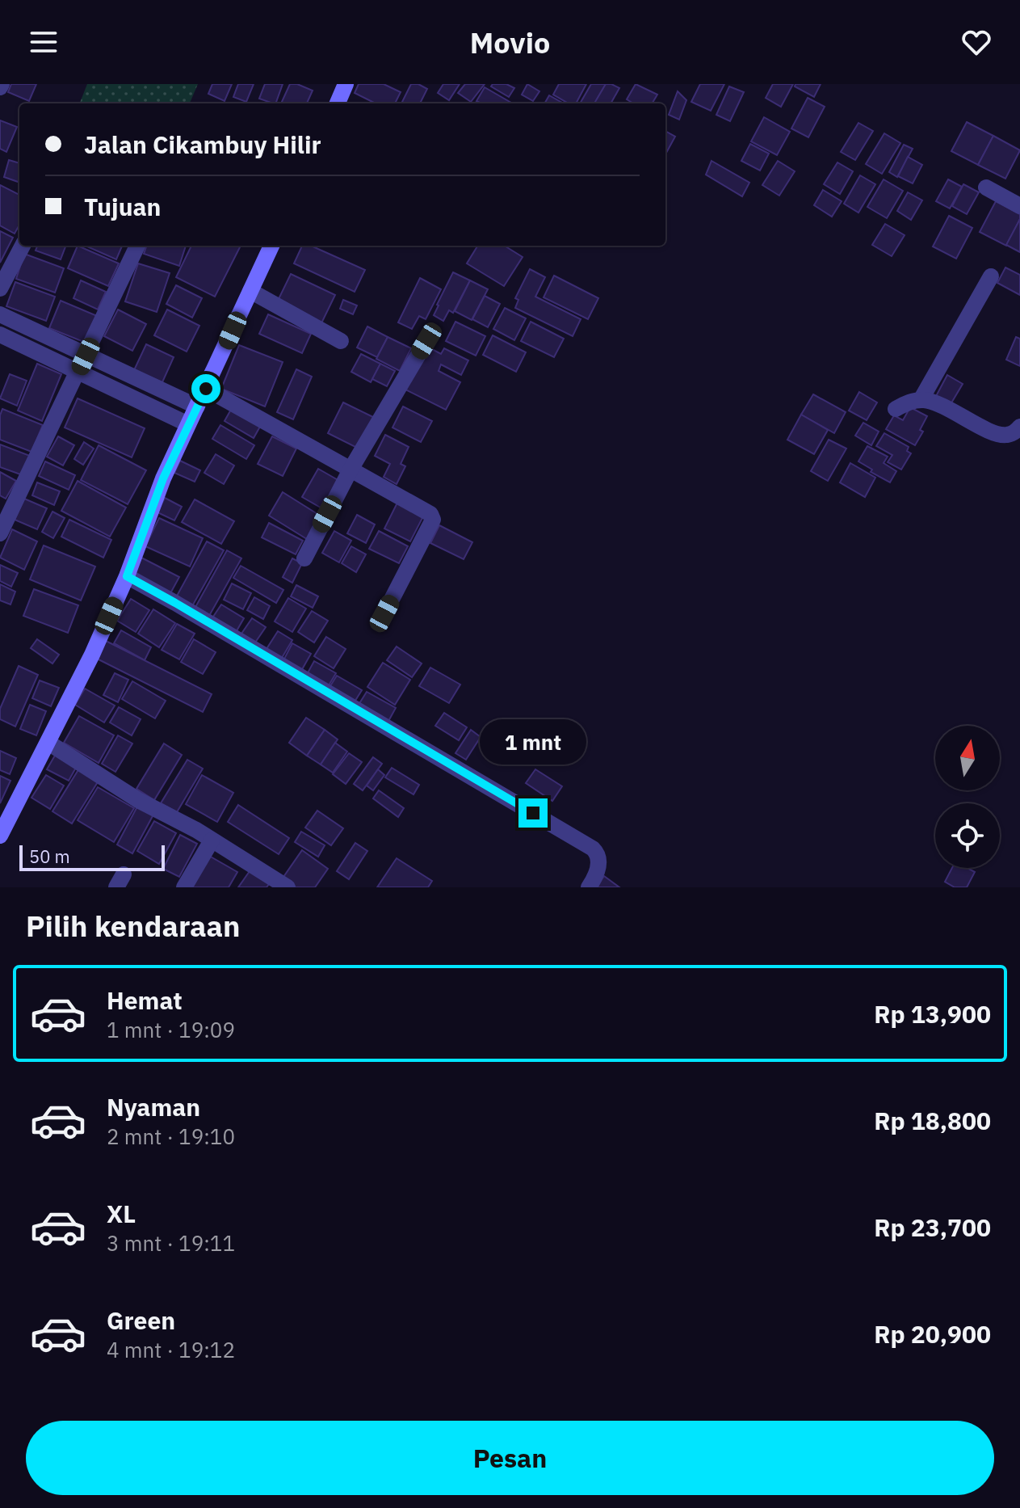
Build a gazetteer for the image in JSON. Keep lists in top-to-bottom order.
{
  "scale_bar": "50 m",
  "north": "top",
  "page": {
    "header": "Movio",
    "banner": ["Jalan Cikambuy Hilir", "Tujuan"],
    "bubble": "1 mnt",
    "scale": "50 m",
    "heading": "Pilih kendaraan",
    "list": [
      {
        "name": "Hemat",
        "note": "1 mnt · 19:09",
        "value": "Rp 13,900"
      },
      {
        "name": "Nyaman",
        "note": "2 mnt · 19:10",
        "value": "Rp 18,800"
      },
      {
        "name": "XL",
        "note": "3 mnt · 19:11",
        "value": "Rp 23,700"
      },
      {
        "name": "Green",
        "note": "4 mnt · 19:12",
        "value": "Rp 20,900"
      }
    ],
    "buttons": "Pesan"
  }
}
